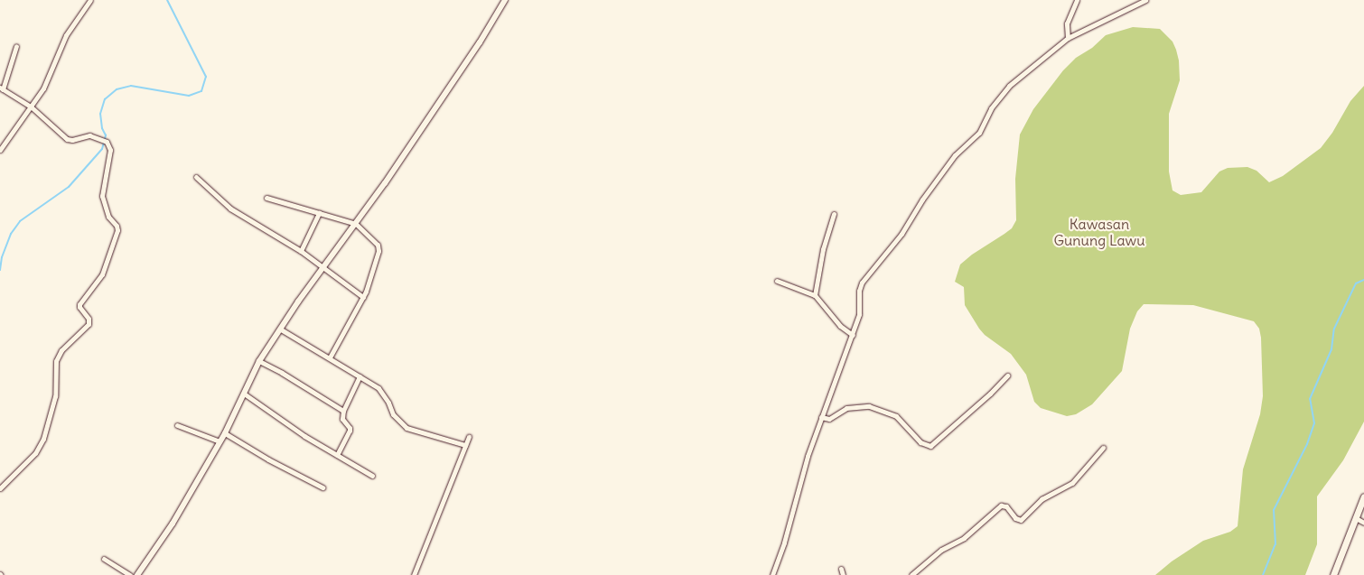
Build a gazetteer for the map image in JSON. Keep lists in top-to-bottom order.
{
  "parks": ["Kawasan Gunung Lawu"]
}
